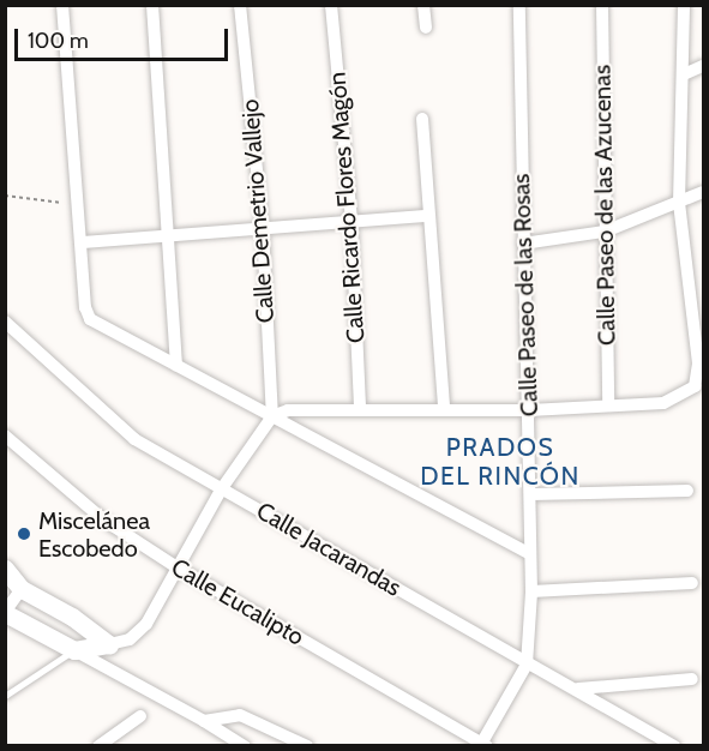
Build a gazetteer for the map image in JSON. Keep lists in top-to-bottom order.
{
  "streets": {
    "street": [
      "Calle Paseo de las Azucenas",
      "Calle Ricardo Flores Magón",
      "Calle Demetrio Vallejo",
      "Calle Paseo de las Rosas",
      "Calle Jacarandas",
      "Calle Eucalipto"
    ]
  },
  "crossings": [
    ["Calle Paseo de las Rosas", "Calle Jacarandas"],
    ["Calle Paseo de las Rosas", "Calle Eucalipto"]
  ],
  "districts": ["PRADOS DEL RINCÓN"],
  "places": ["Miscelánea Escobedo"],
  "scale_bar": "100 m"
}
